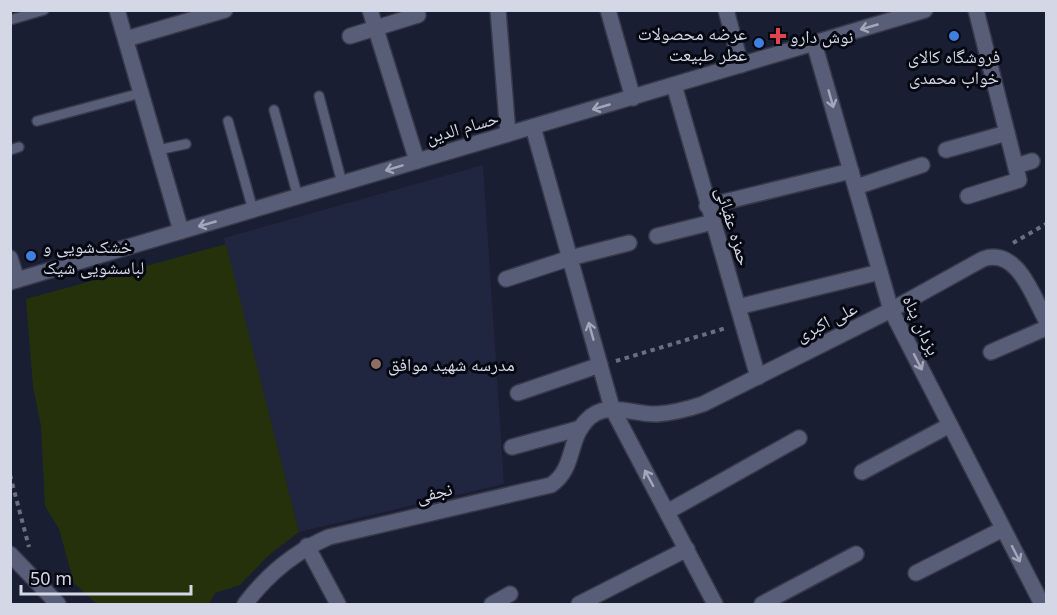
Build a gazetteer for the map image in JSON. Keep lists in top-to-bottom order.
{
  "streets": {
    "street": [
      "حسام الدین",
      "حمزه عقبائی",
      "علی اکبری",
      "یزدان پناه",
      "نجفی"
    ]
  },
  "crossings": [
    ["حسام الدین", "حمزه عقبائی"],
    ["حسام الدین", "یزدان پناه"],
    ["حمزه عقبائی", "علی اکبری"],
    ["علی اکبری", "یزدان پناه"]
  ],
  "one_way": ["حسام الدین", "یزدان پناه"],
  "places": {
    "health": ["نوش دارو"],
    "other": [
      "فروشگاه کالای خواب محمدی",
      "عرضه محصولات عطر طبیعت",
      "خشک‌شویی و لباسشویی شیک",
      "مدرسه شهید موافق"
    ]
  },
  "scale_bar": "50 m"
}
